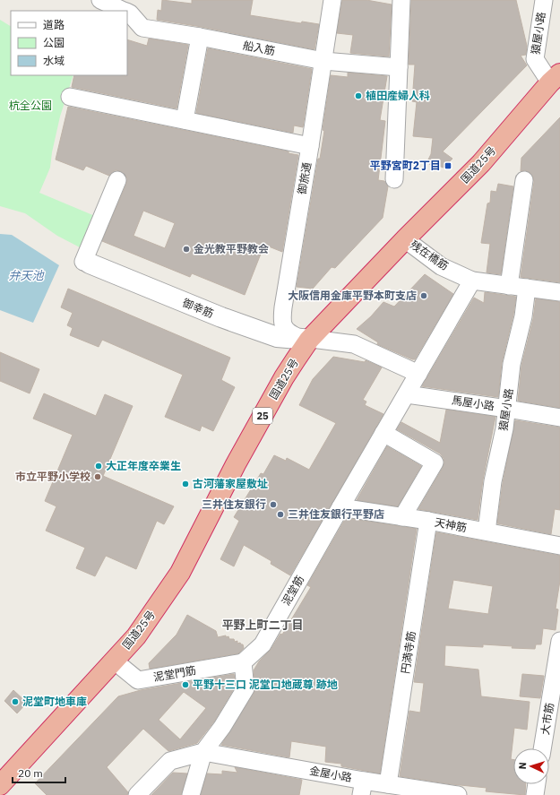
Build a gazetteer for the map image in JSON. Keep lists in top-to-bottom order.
{
  "streets": {
    "highway": ["国道25号", "25"],
    "street": [
      "猿屋小路",
      "船入筋",
      "御旅通",
      "残在橋筋",
      "御幸筋",
      "馬屋小路",
      "天神筋",
      "泥堂筋",
      "円満寺筋",
      "泥堂門筋",
      "大市筋",
      "金屋小路"
    ]
  },
  "crossings": [
    ["猿屋小路", "国道25号"],
    ["猿屋小路", "残在橋筋"],
    ["猿屋小路", "馬屋小路"],
    ["猿屋小路", "天神筋"],
    ["船入筋", "御旅通"],
    ["国道25号", "御旅通"],
    ["国道25号", "残在橋筋"],
    ["国道25号", "御幸筋"],
    ["国道25号", "泥堂門筋"],
    ["御旅通", "御幸筋"],
    ["御旅通", "泥堂筋"],
    ["残在橋筋", "泥堂筋"],
    ["馬屋小路", "泥堂筋"],
    ["天神筋", "泥堂筋"],
    ["天神筋", "円満寺筋"],
    ["泥堂筋", "泥堂門筋"],
    ["円満寺筋", "金屋小路"]
  ],
  "districts": ["平野上町二丁目"],
  "water": ["弁天池"],
  "parks": ["杭全公園"],
  "places": {
    "other": [
      "植田産婦人科",
      "金光教平野教会",
      "大阪信用金庫平野本町支店",
      "大正年度卒業生",
      "市立平野小学校",
      "古河藩家屋敷址",
      "三井住友銀行",
      "三井住友銀行平野店",
      "平野十三口 泥堂口地蔵尊 跡地",
      "泥堂町地車庫"
    ],
    "transit": ["平野宮町2丁目"]
  },
  "legend": ["道路", "公園", "水域"],
  "scale_bar": "20 m",
  "north": "left"
}
